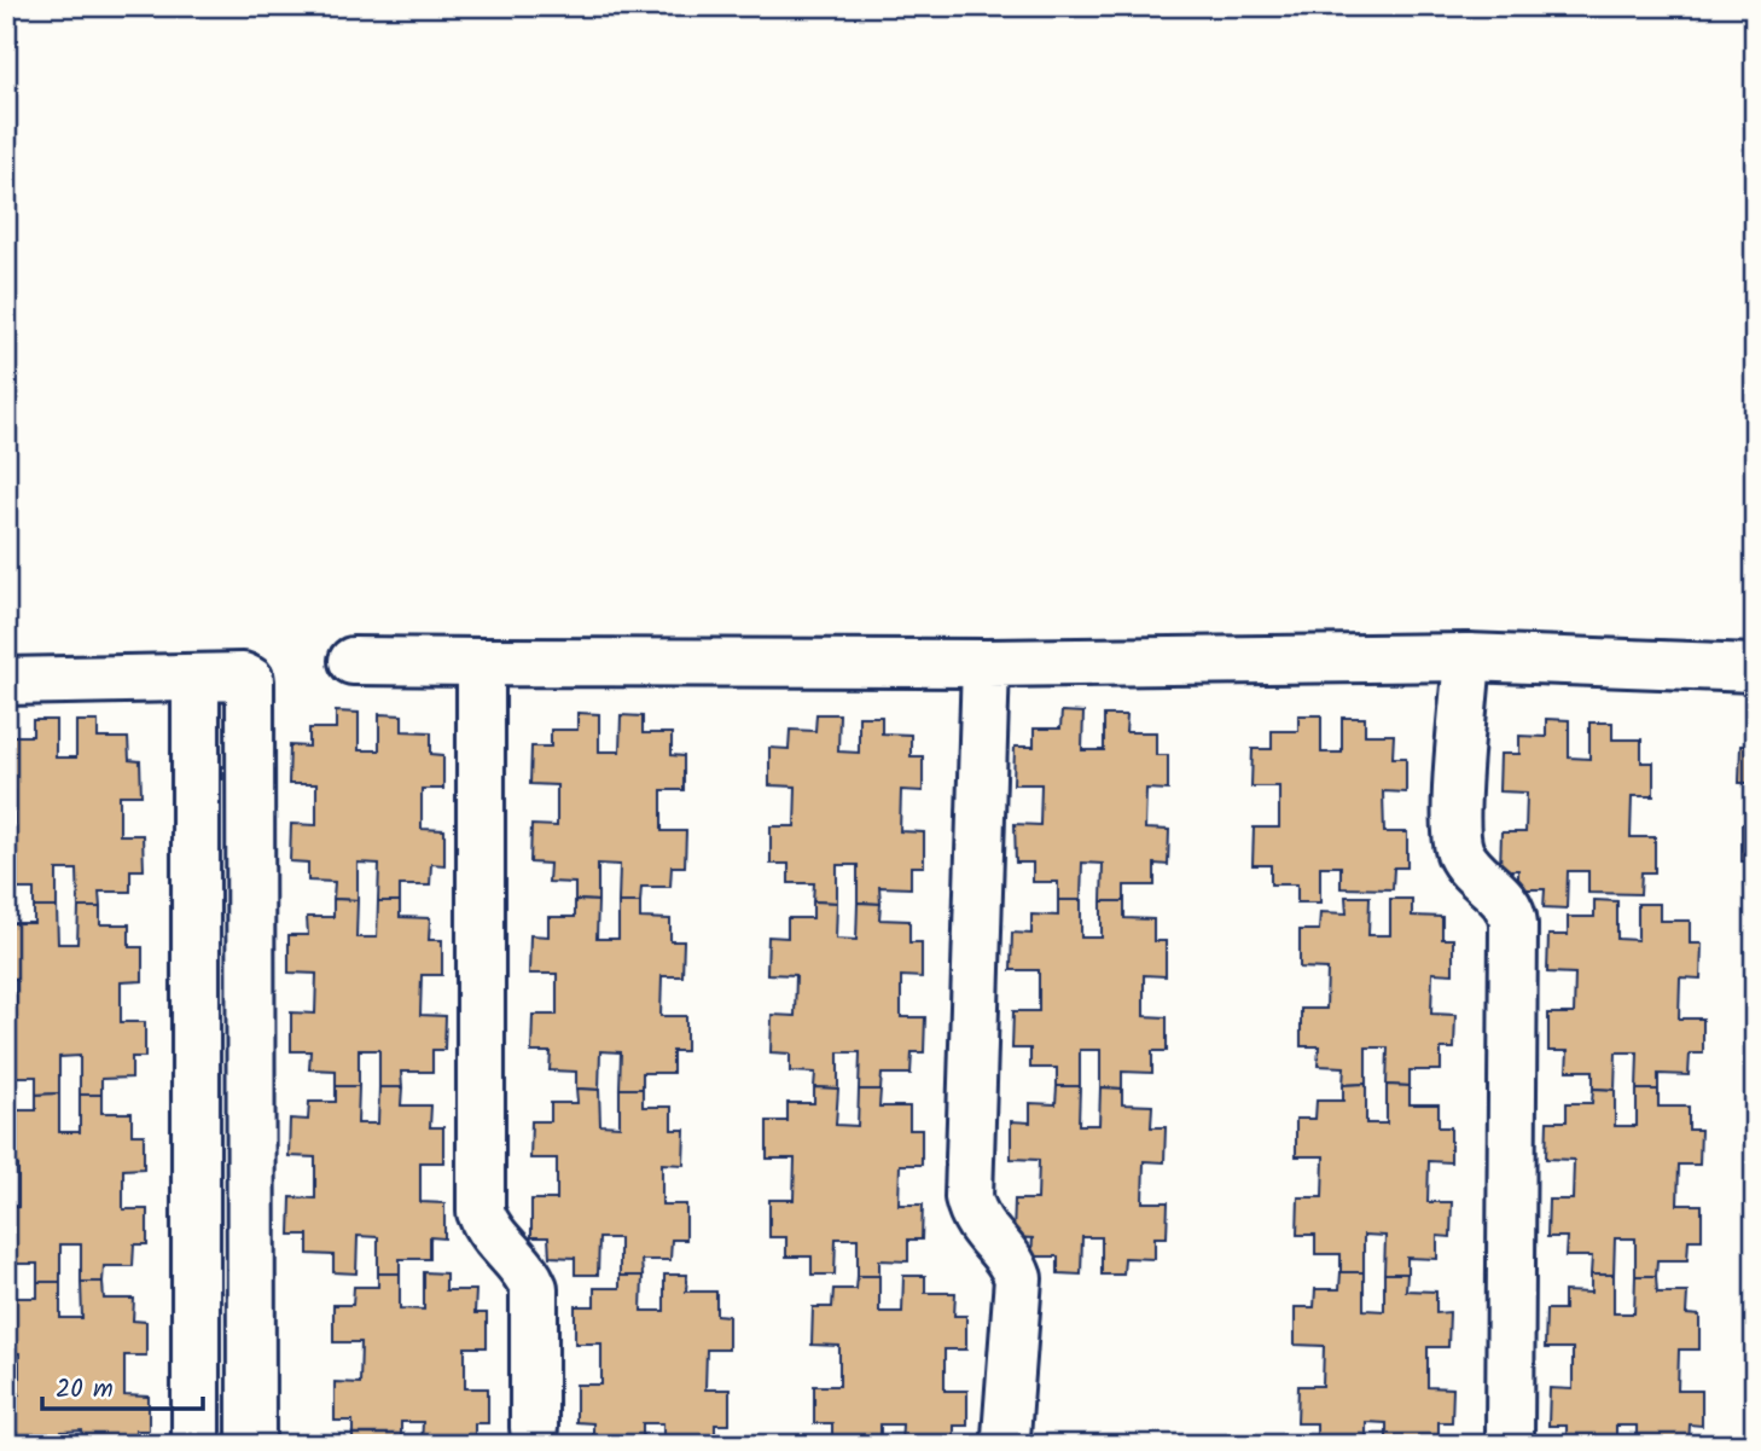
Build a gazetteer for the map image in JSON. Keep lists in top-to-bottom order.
{
  "scale_bar": "20 m"
}
